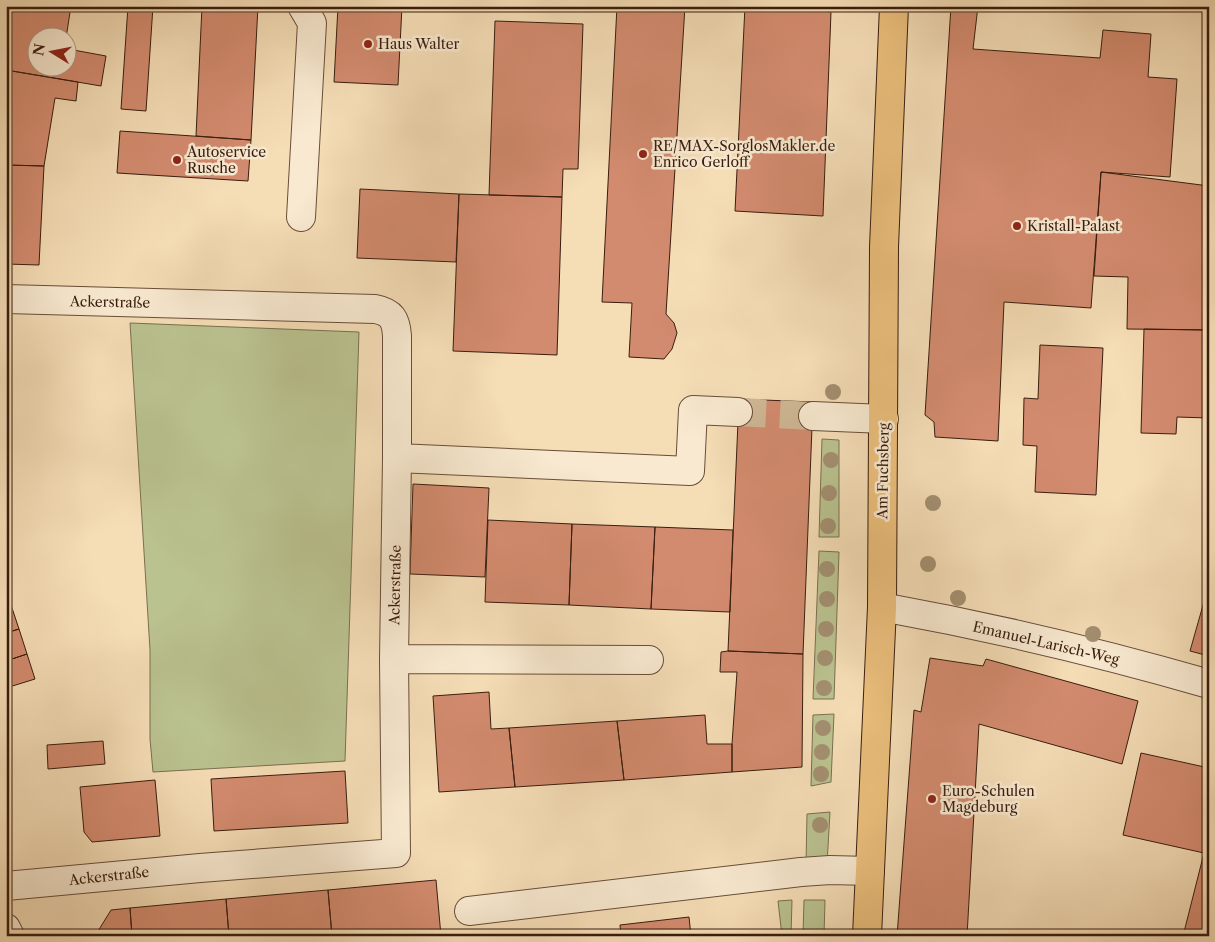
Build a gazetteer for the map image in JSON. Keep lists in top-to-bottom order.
{
  "streets": {
    "main road": ["Am Fuchsberg"],
    "street": ["Ackerstraße", "Emanuel-Larisch-Weg"]
  },
  "crossings": [
    ["Am Fuchsberg", "Emanuel-Larisch-Weg"]
  ],
  "places": [
    "Haus Walter",
    "RE/MAX-SorglosMakler.de Enrico Gerloff",
    "Autoservice Rusche",
    "Kristall-Palast",
    "Euro-Schulen Magdeburg"
  ],
  "north": "left"
}
